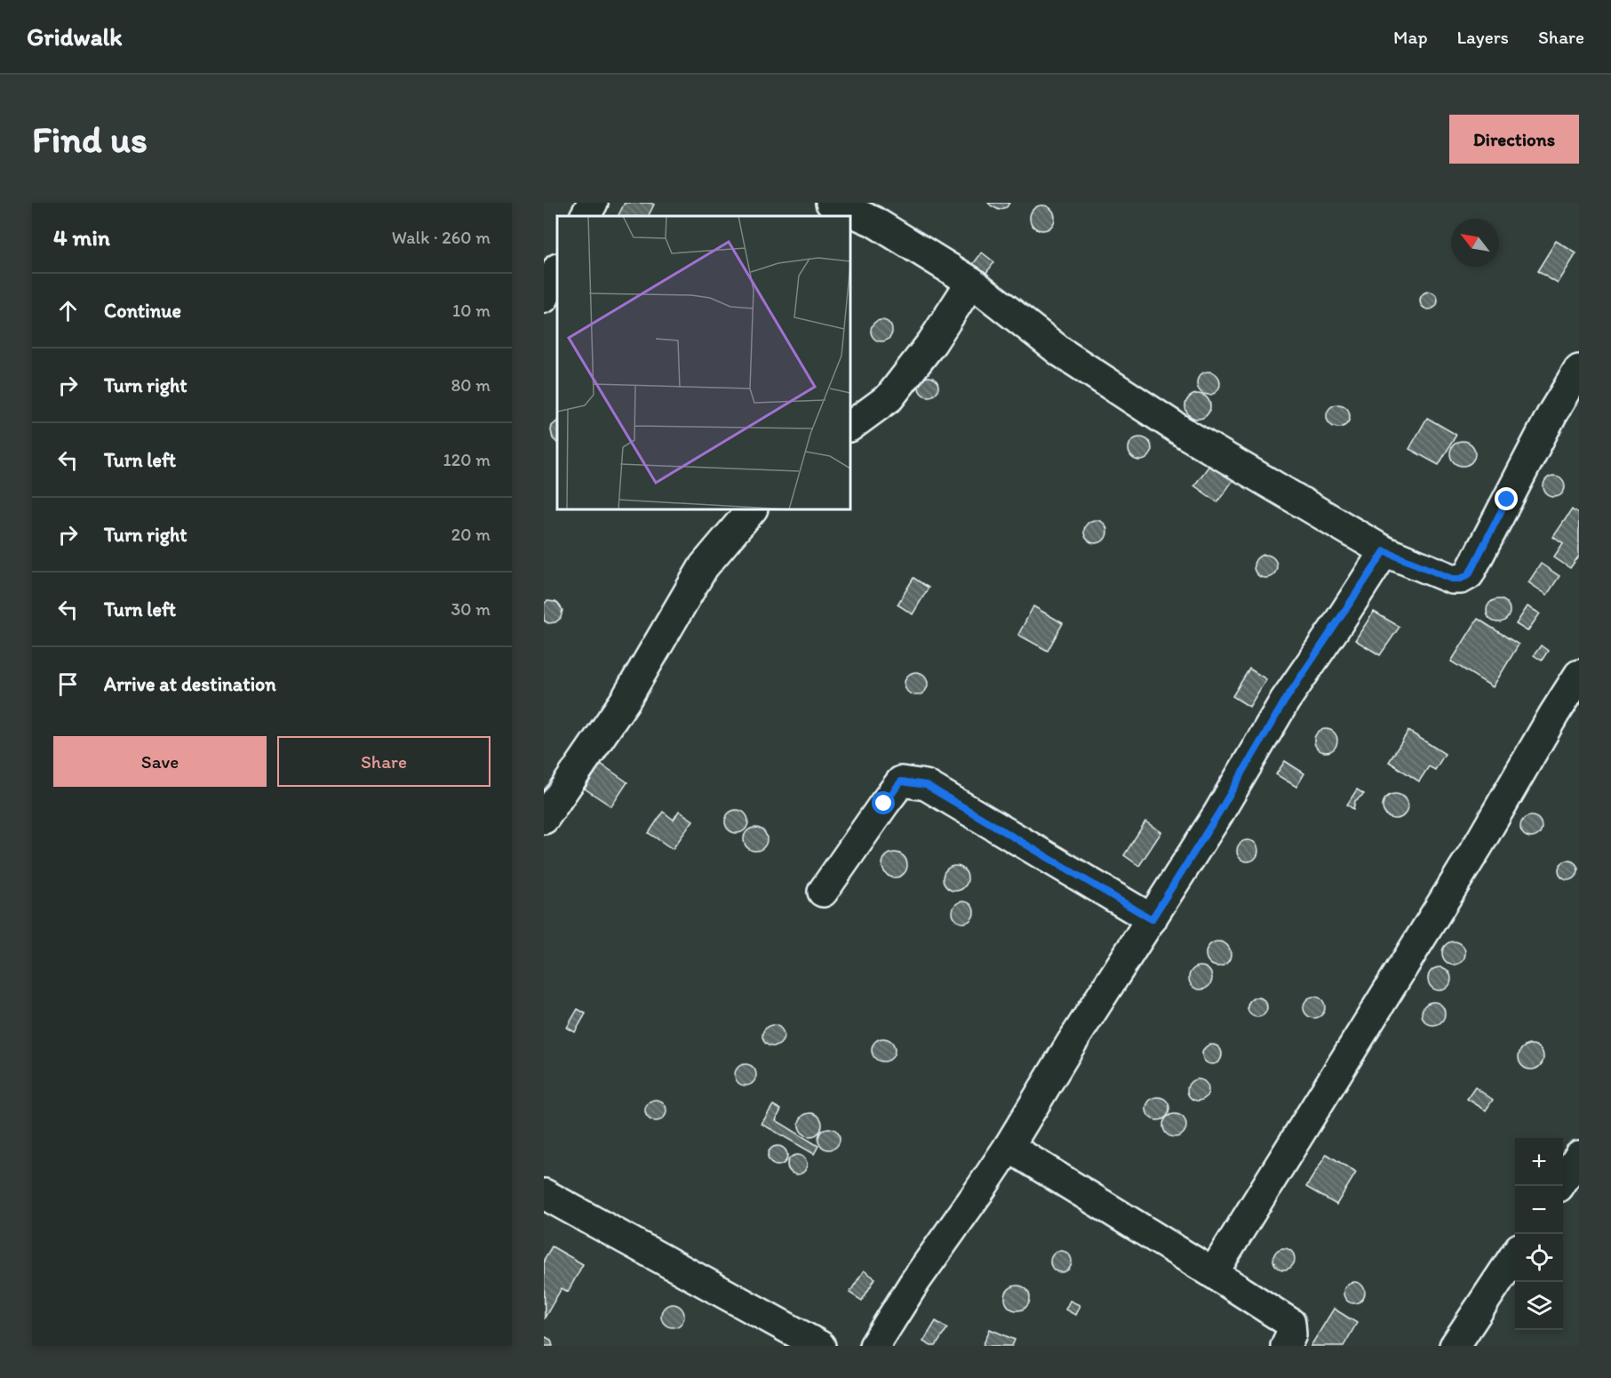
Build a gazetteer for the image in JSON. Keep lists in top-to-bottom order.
{
  "north": "top left",
  "page": {
    "header": "Gridwalk",
    "nav": ["Map", "Layers", "Share"],
    "buttons": [
      "Directions",
      ["Save", "Share"]
    ],
    "title": "Find us",
    "heading": ["4 min", "Walk · 260 m"],
    "list": [
      ["Continue", "10 m"],
      ["Turn right", "80 m"],
      ["Turn left", "120 m"],
      ["Turn right", "20 m"],
      ["Turn left", "30 m"],
      "Arrive at destination"
    ],
    "map_buttons": ["+", "−"]
  }
}
